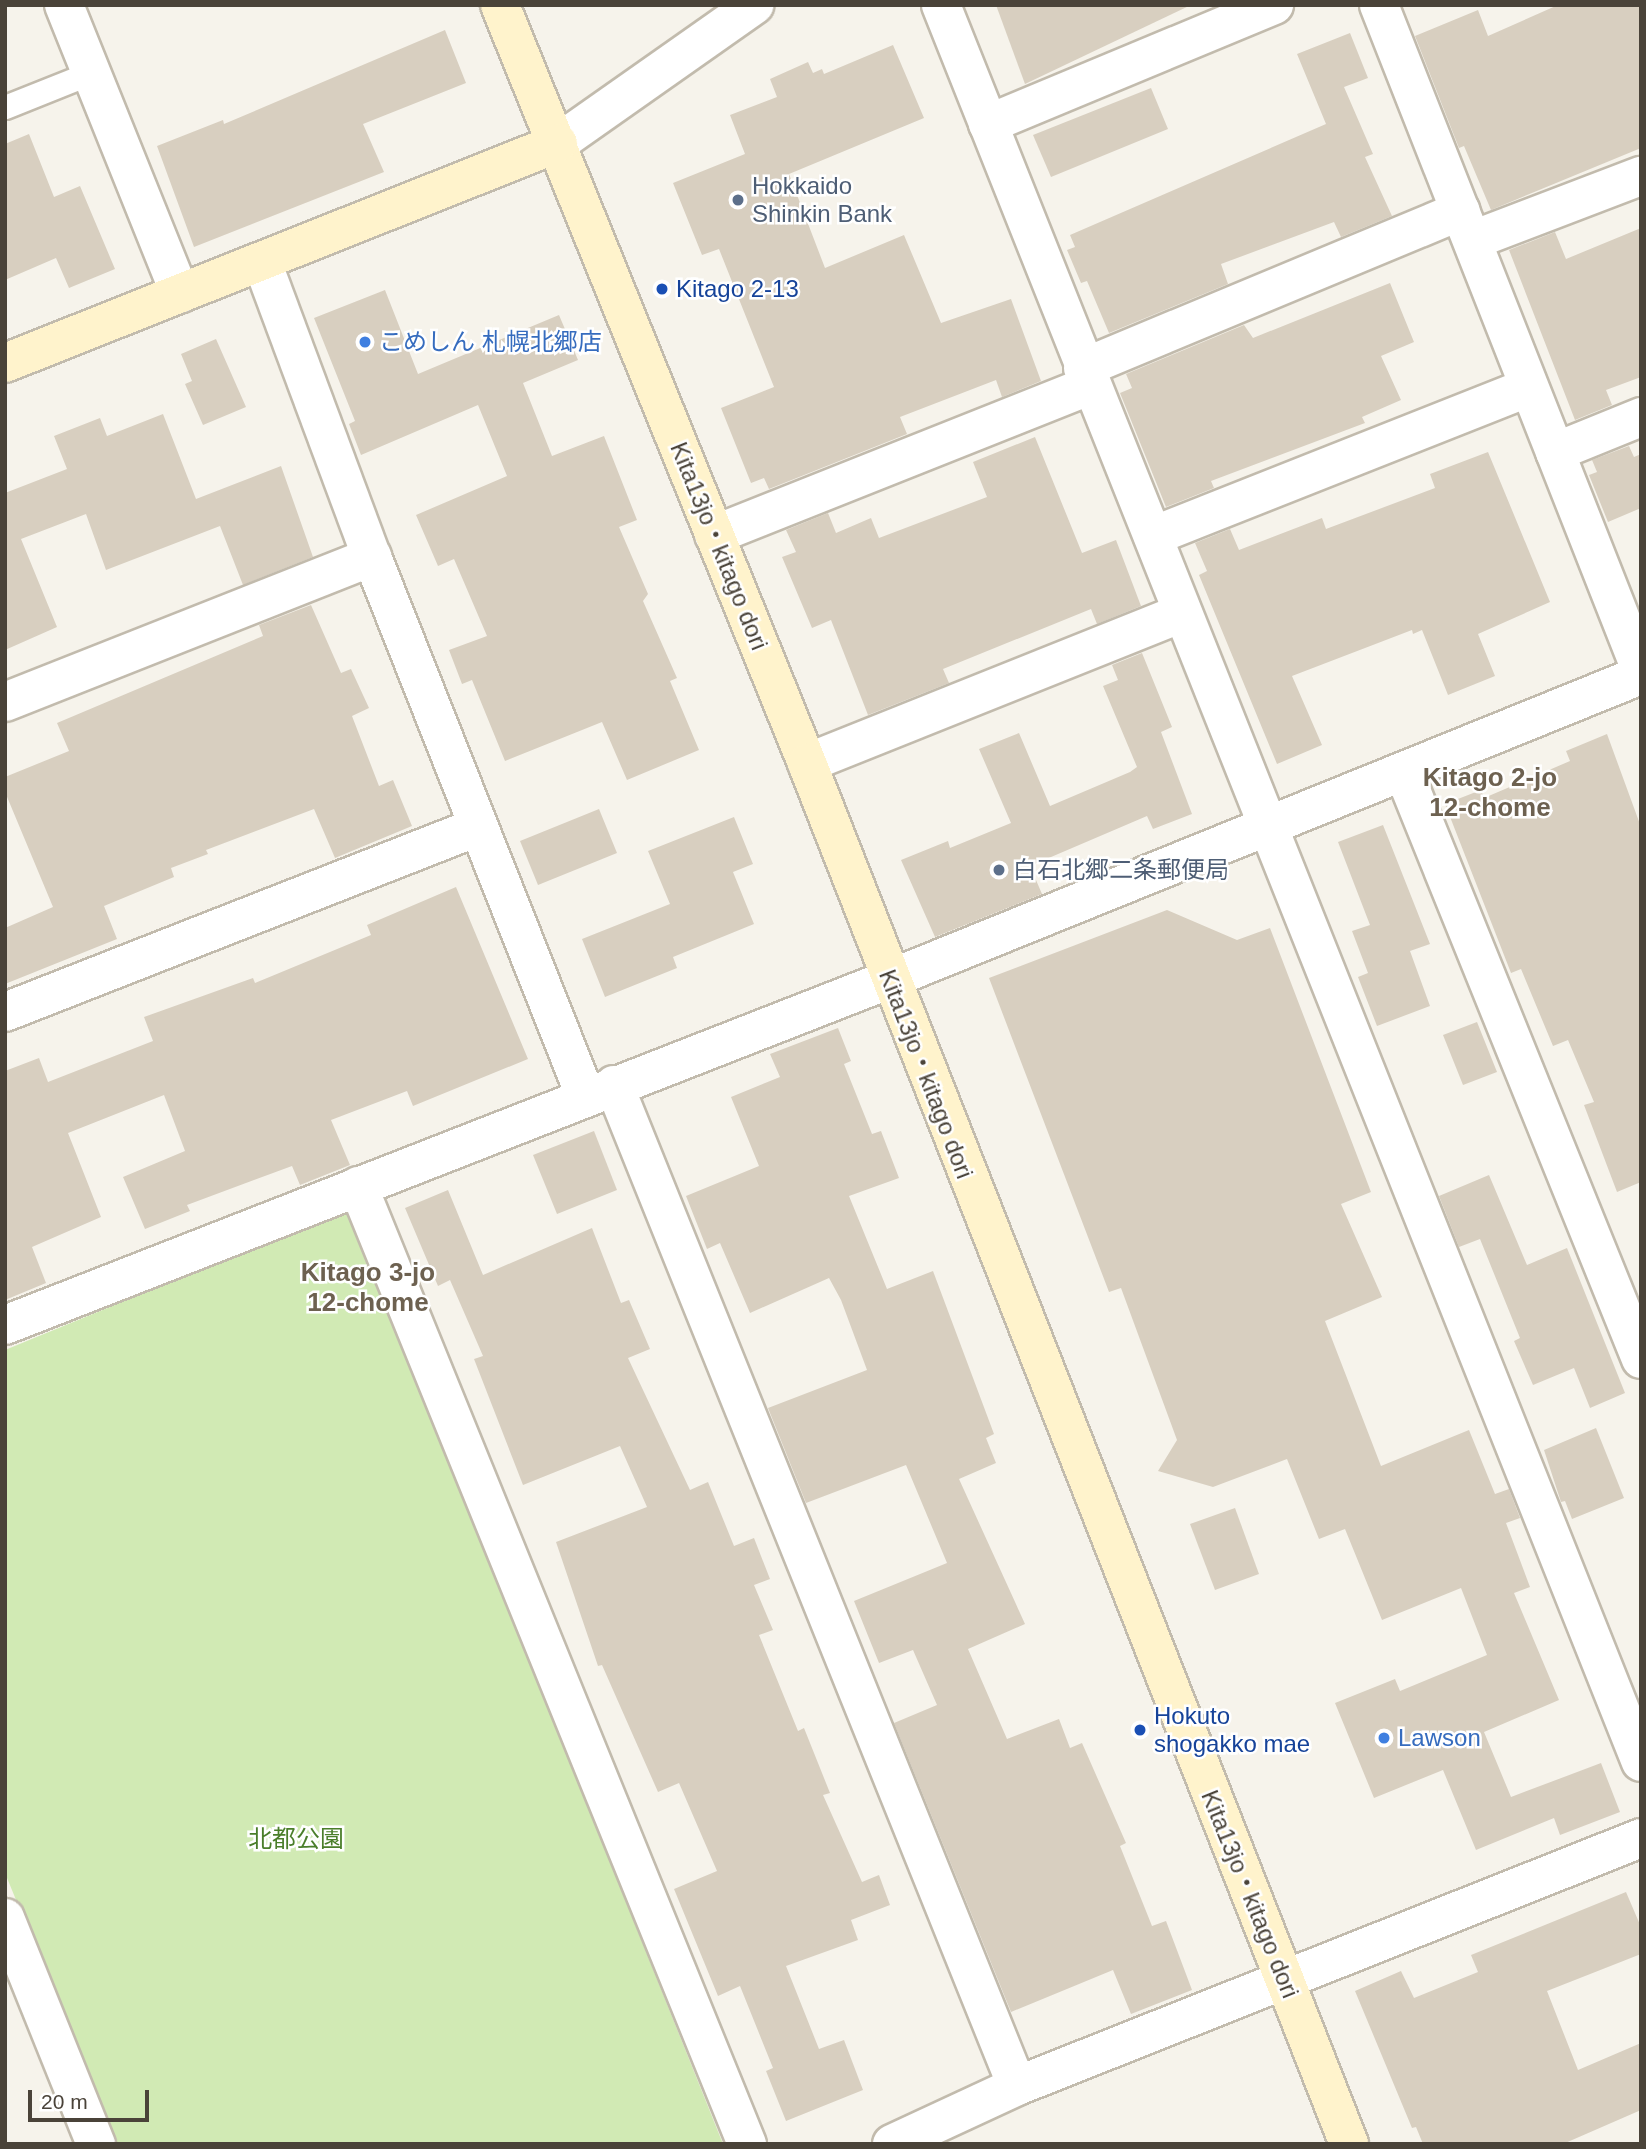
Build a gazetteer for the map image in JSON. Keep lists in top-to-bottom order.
{
  "streets": {
    "main road": ["Kita13jo・kitago dori"]
  },
  "districts": ["Kitago 2-jo 12-chome", "Kitago 3-jo 12-chome"],
  "parks": ["北都公園"],
  "places": [
    "Hokkaido Shinkin Bank",
    "Kitago 2-13",
    "こめしん 札幌北郷店",
    "白石北郷二条郵便局",
    "Hokuto shogakko mae",
    "Lawson"
  ],
  "scale_bar": "20 m"
}
